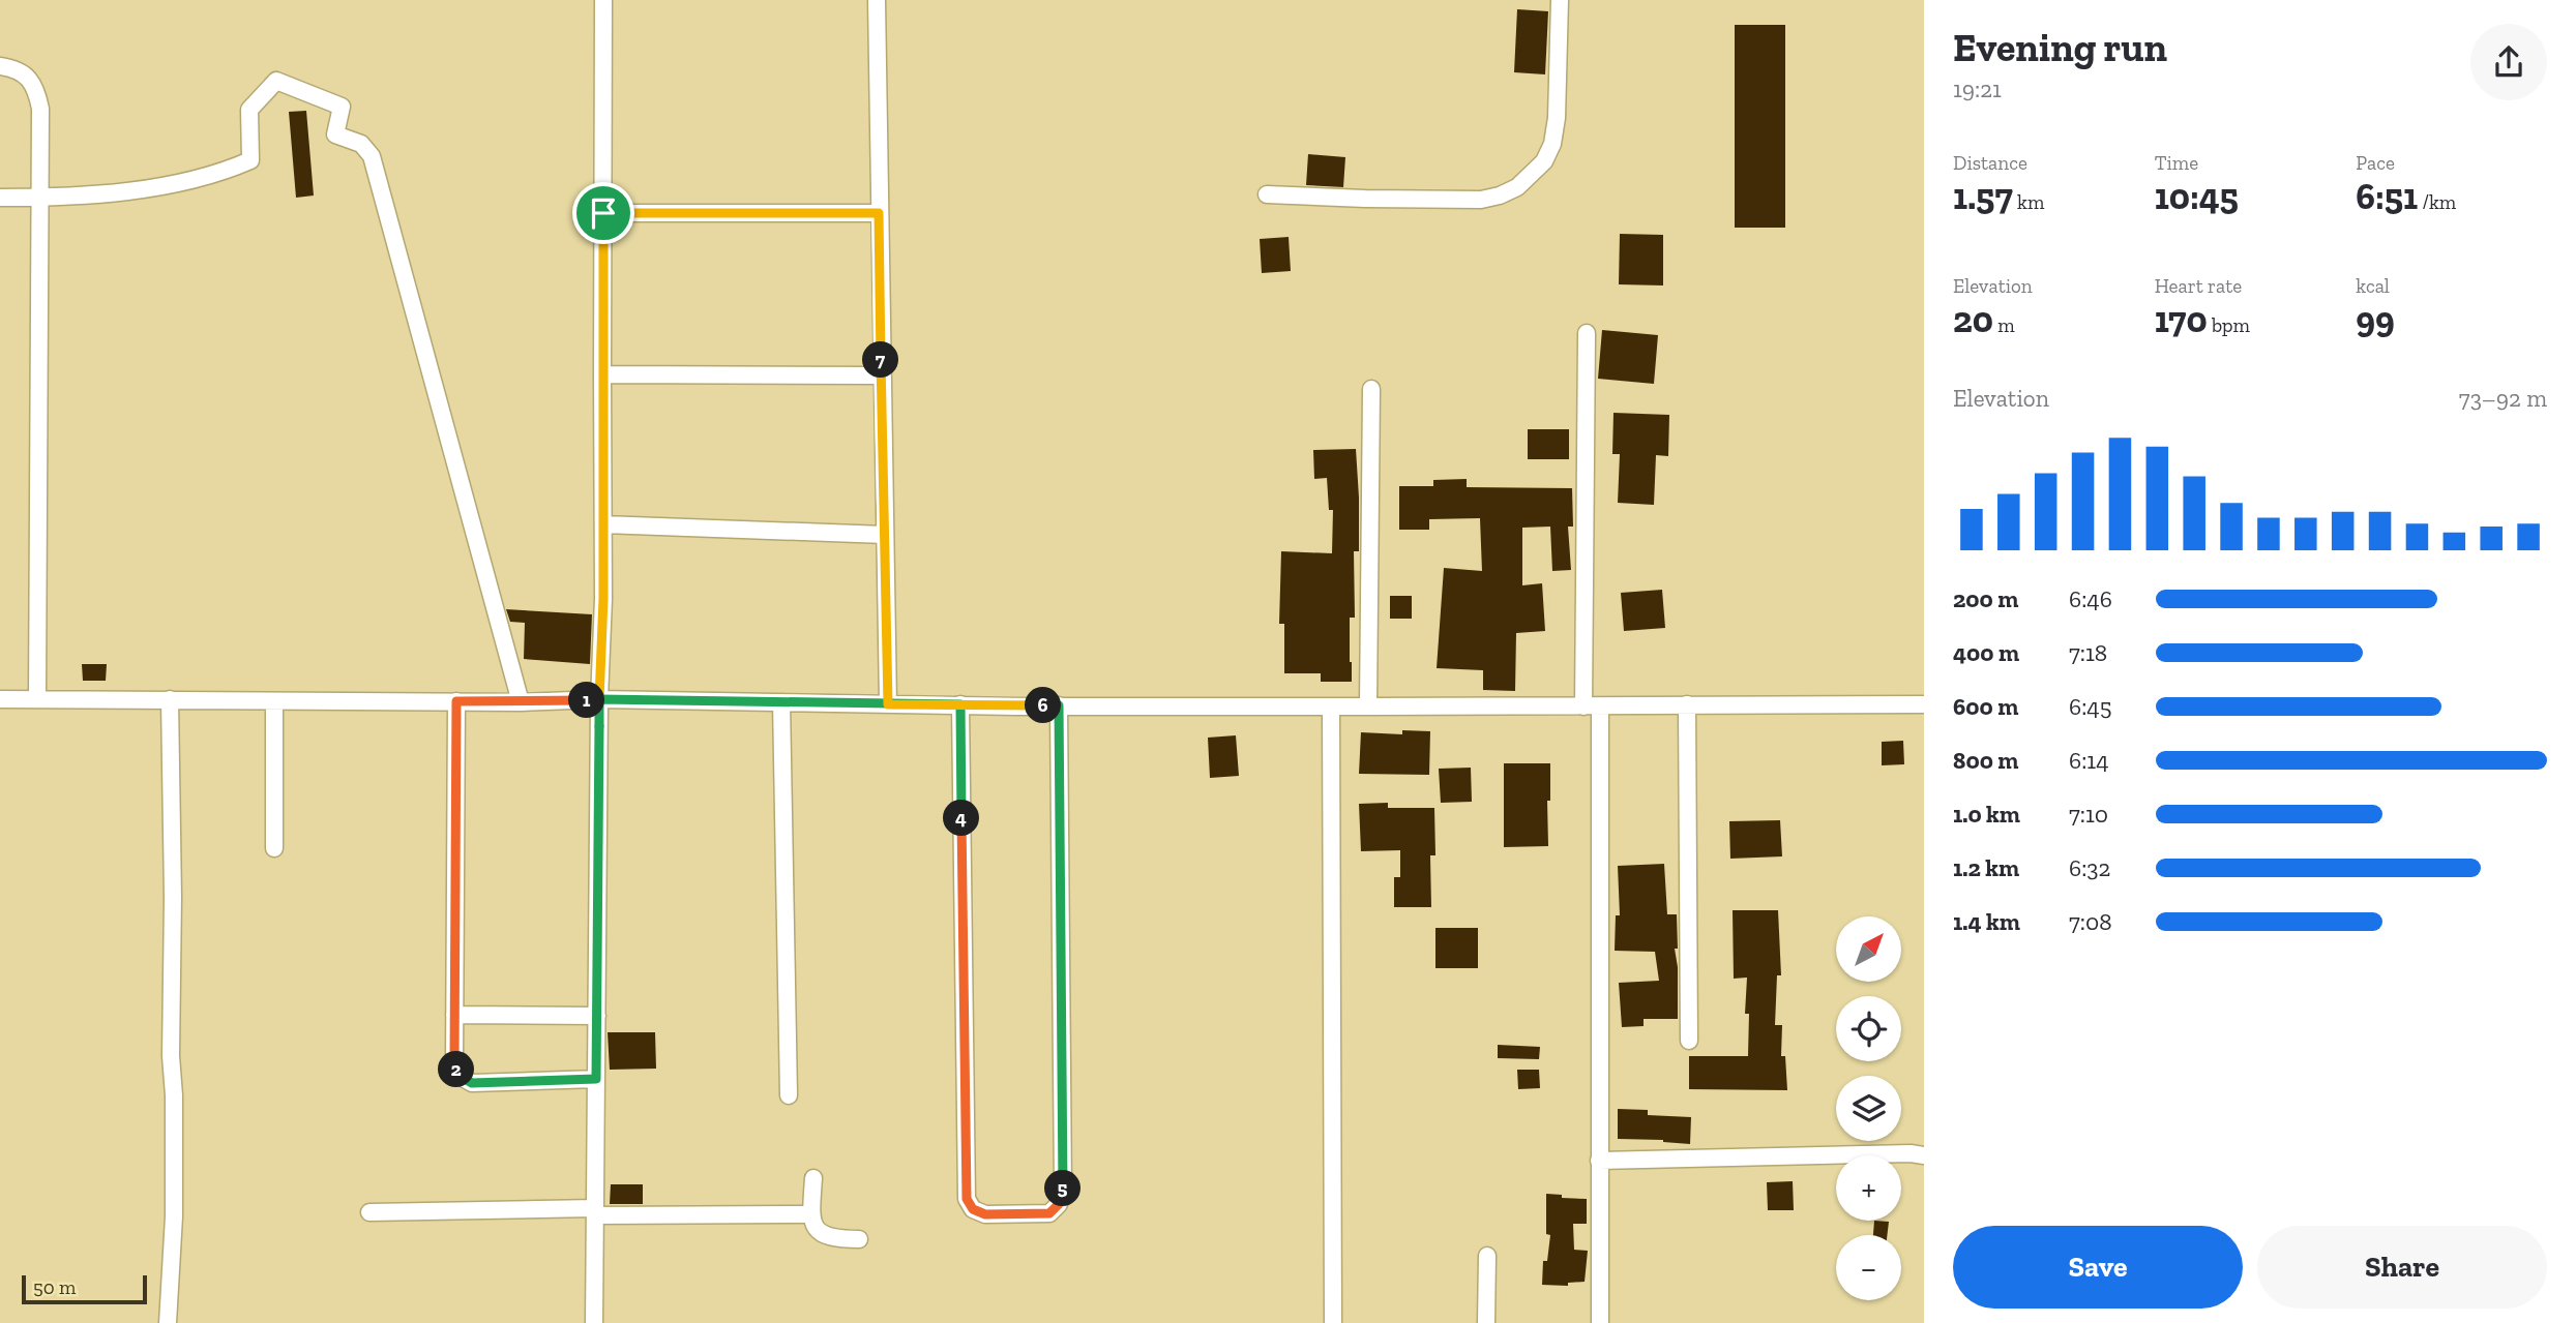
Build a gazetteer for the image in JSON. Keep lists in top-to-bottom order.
{
  "scale_bar": "50 m",
  "north": "top right",
  "page": {
    "heading": ["Evening run", "19:21"],
    "stats": [
      ["Distance", "1.57 km"],
      ["Time", "10:45"],
      ["Pace", "6:51 /km"],
      ["Elevation", "20 m"],
      ["Heart rate", "170 bpm"],
      ["kcal", "99"]
    ],
    "pins": [
      "7",
      "1",
      "6",
      "4",
      "2",
      "5"
    ],
    "chart": ["Elevation", "73–92 m"],
    "list": [
      {
        "name": "200 m",
        "note": "6:46"
      },
      {
        "name": "400 m",
        "note": "7:18"
      },
      {
        "name": "600 m",
        "note": "6:45"
      },
      {
        "name": "800 m",
        "note": "6:14"
      },
      {
        "name": "1.0 km",
        "note": "7:10"
      },
      {
        "name": "1.2 km",
        "note": "6:32"
      },
      {
        "name": "1.4 km",
        "note": "7:08"
      }
    ],
    "map_buttons": ["+", "−"],
    "buttons": ["Save", "Share"],
    "scale": "50 m"
  }
}
